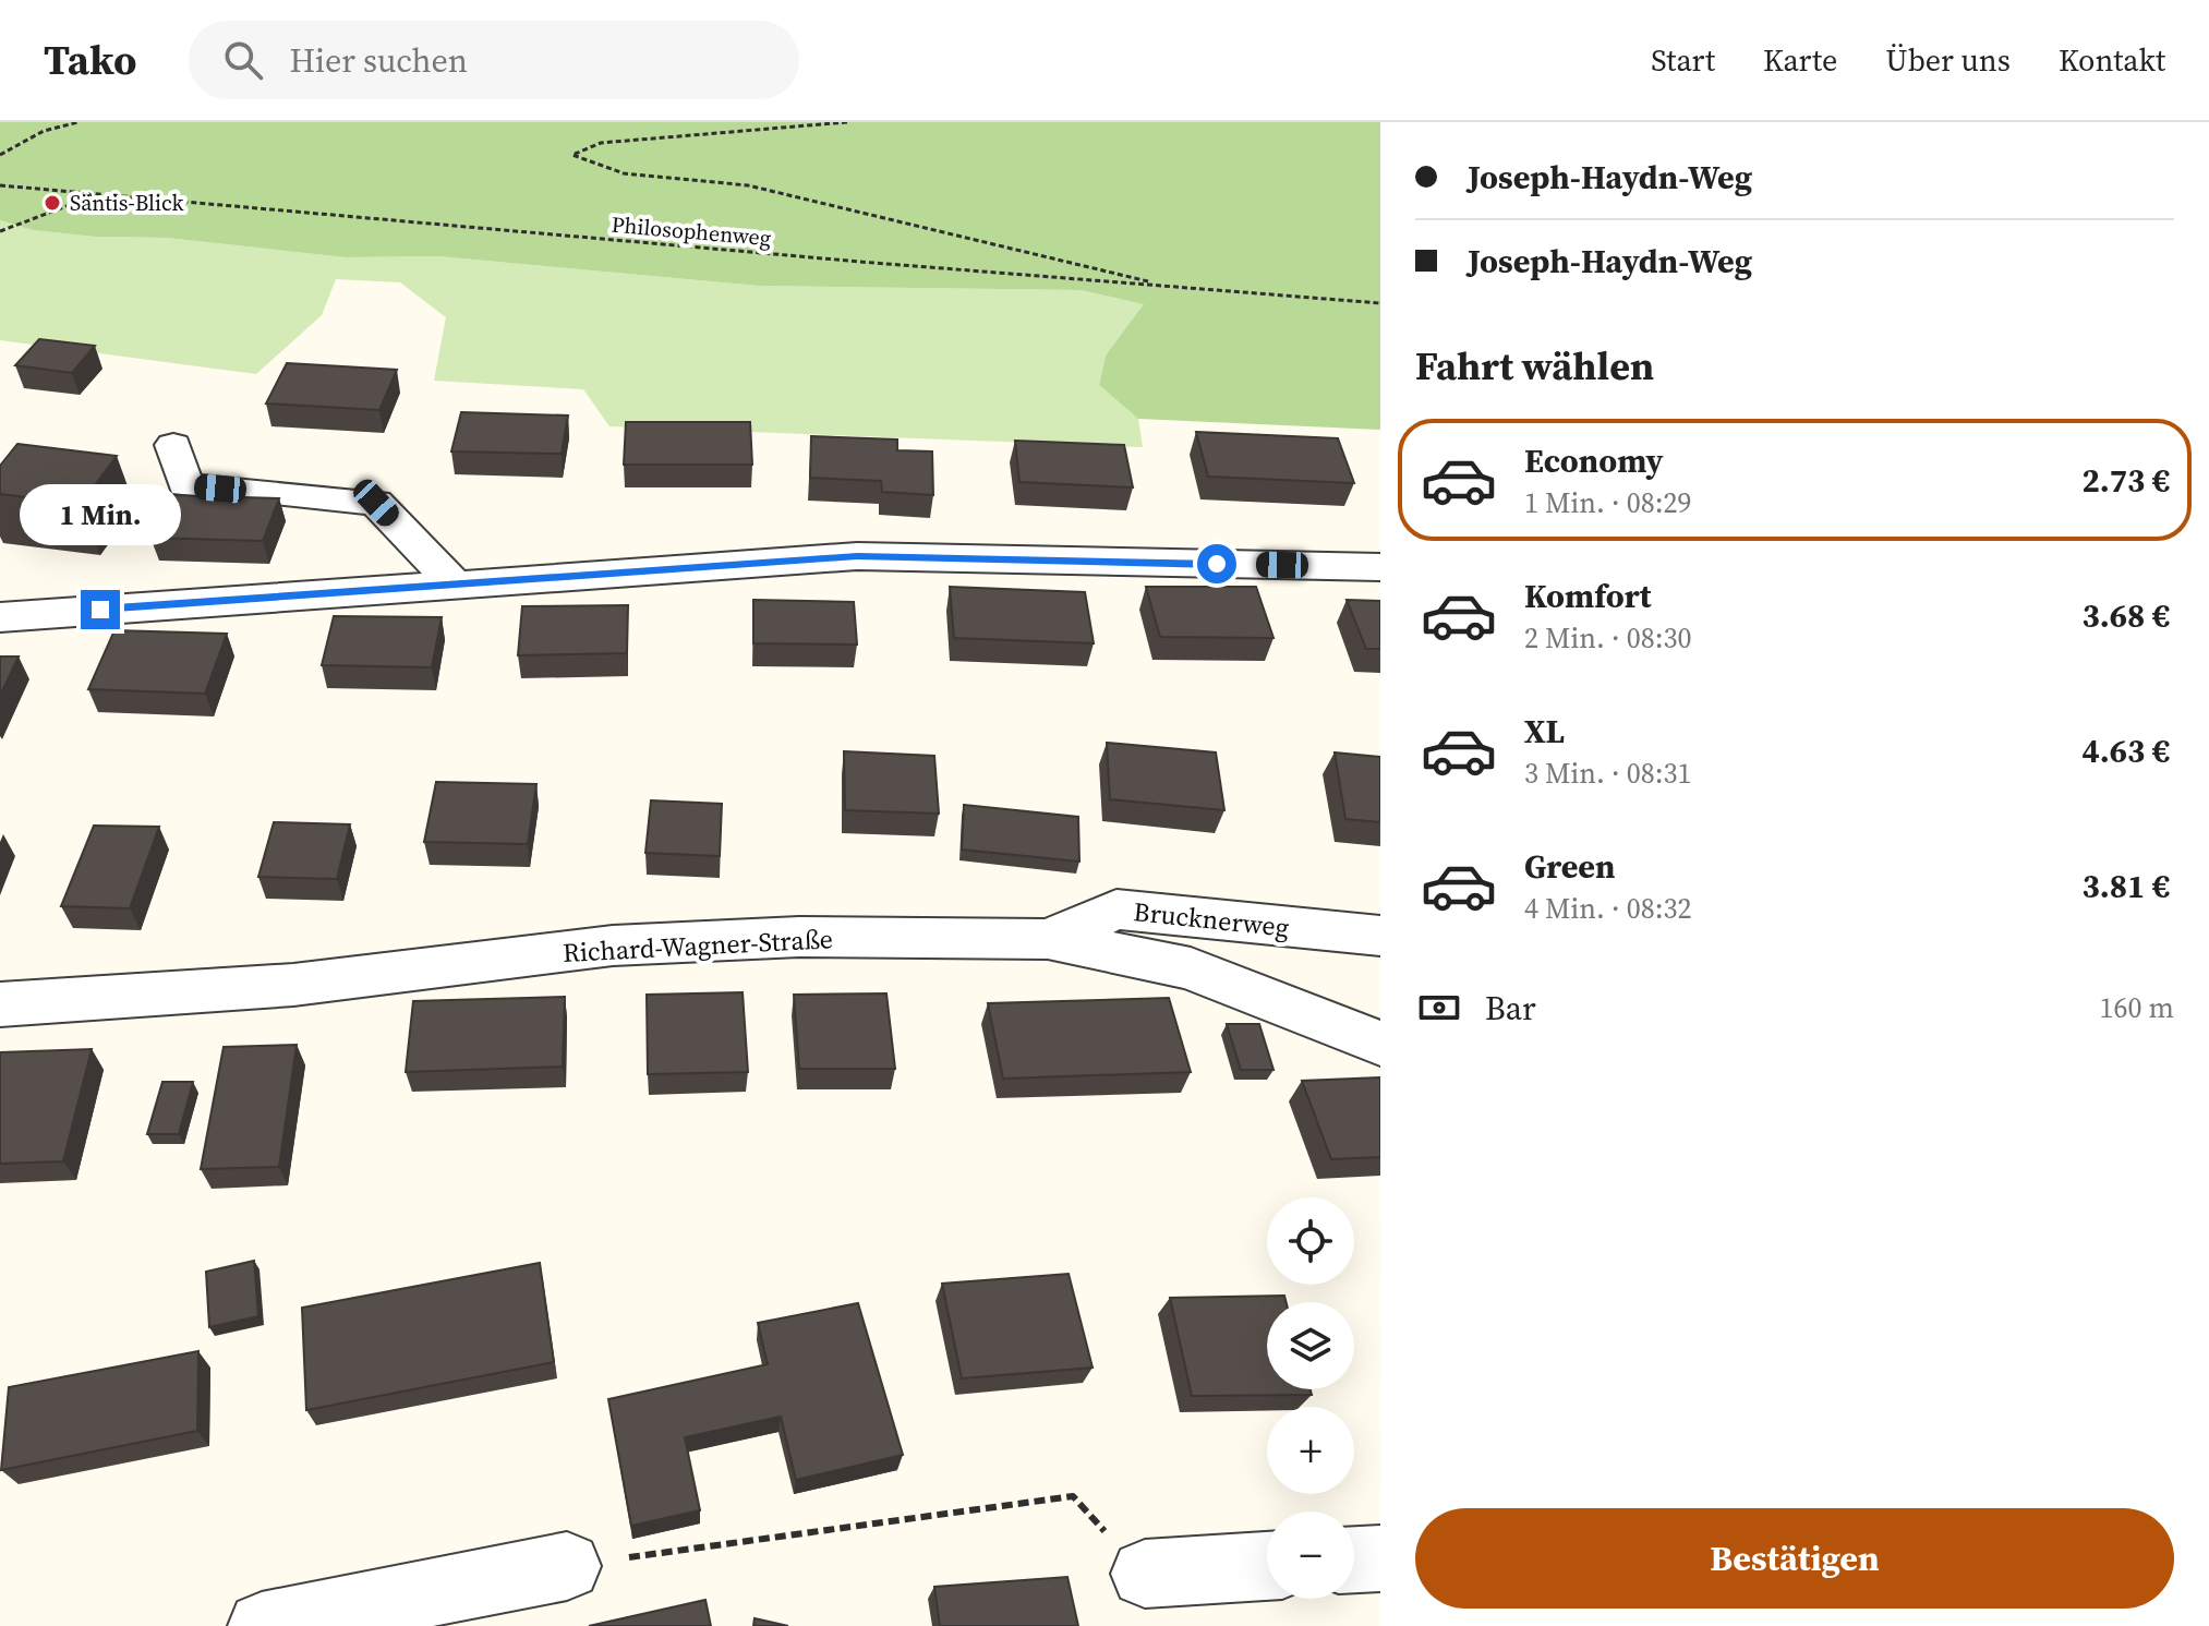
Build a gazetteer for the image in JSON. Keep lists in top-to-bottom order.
{
  "streets": {
    "street": ["Brucknerweg", "Richard-Wagner-Straße"],
    "path": ["Philosophenweg"]
  },
  "crossings": [
    ["Brucknerweg", "Richard-Wagner-Straße"]
  ],
  "places": ["Säntis-Blick"],
  "page": {
    "header": "Tako",
    "search": "Hier suchen",
    "nav": [
      "Start",
      "Karte",
      "Über uns",
      "Kontakt"
    ],
    "banner": ["Joseph-Haydn-Weg", "Joseph-Haydn-Weg"],
    "heading": "Fahrt wählen",
    "list": [
      {
        "name": "Economy",
        "note": "1 Min. · 08:29",
        "value": "2.73 €"
      },
      {
        "name": "Komfort",
        "note": "2 Min. · 08:30",
        "value": "3.68 €"
      },
      {
        "name": "XL",
        "note": "3 Min. · 08:31",
        "value": "4.63 €"
      },
      {
        "name": "Green",
        "note": "4 Min. · 08:32",
        "value": "3.81 €"
      }
    ],
    "bubble": "1 Min.",
    "pay": ["Bar", "160 m"],
    "map_buttons": ["+", "−"],
    "buttons": "Bestätigen"
  }
}
